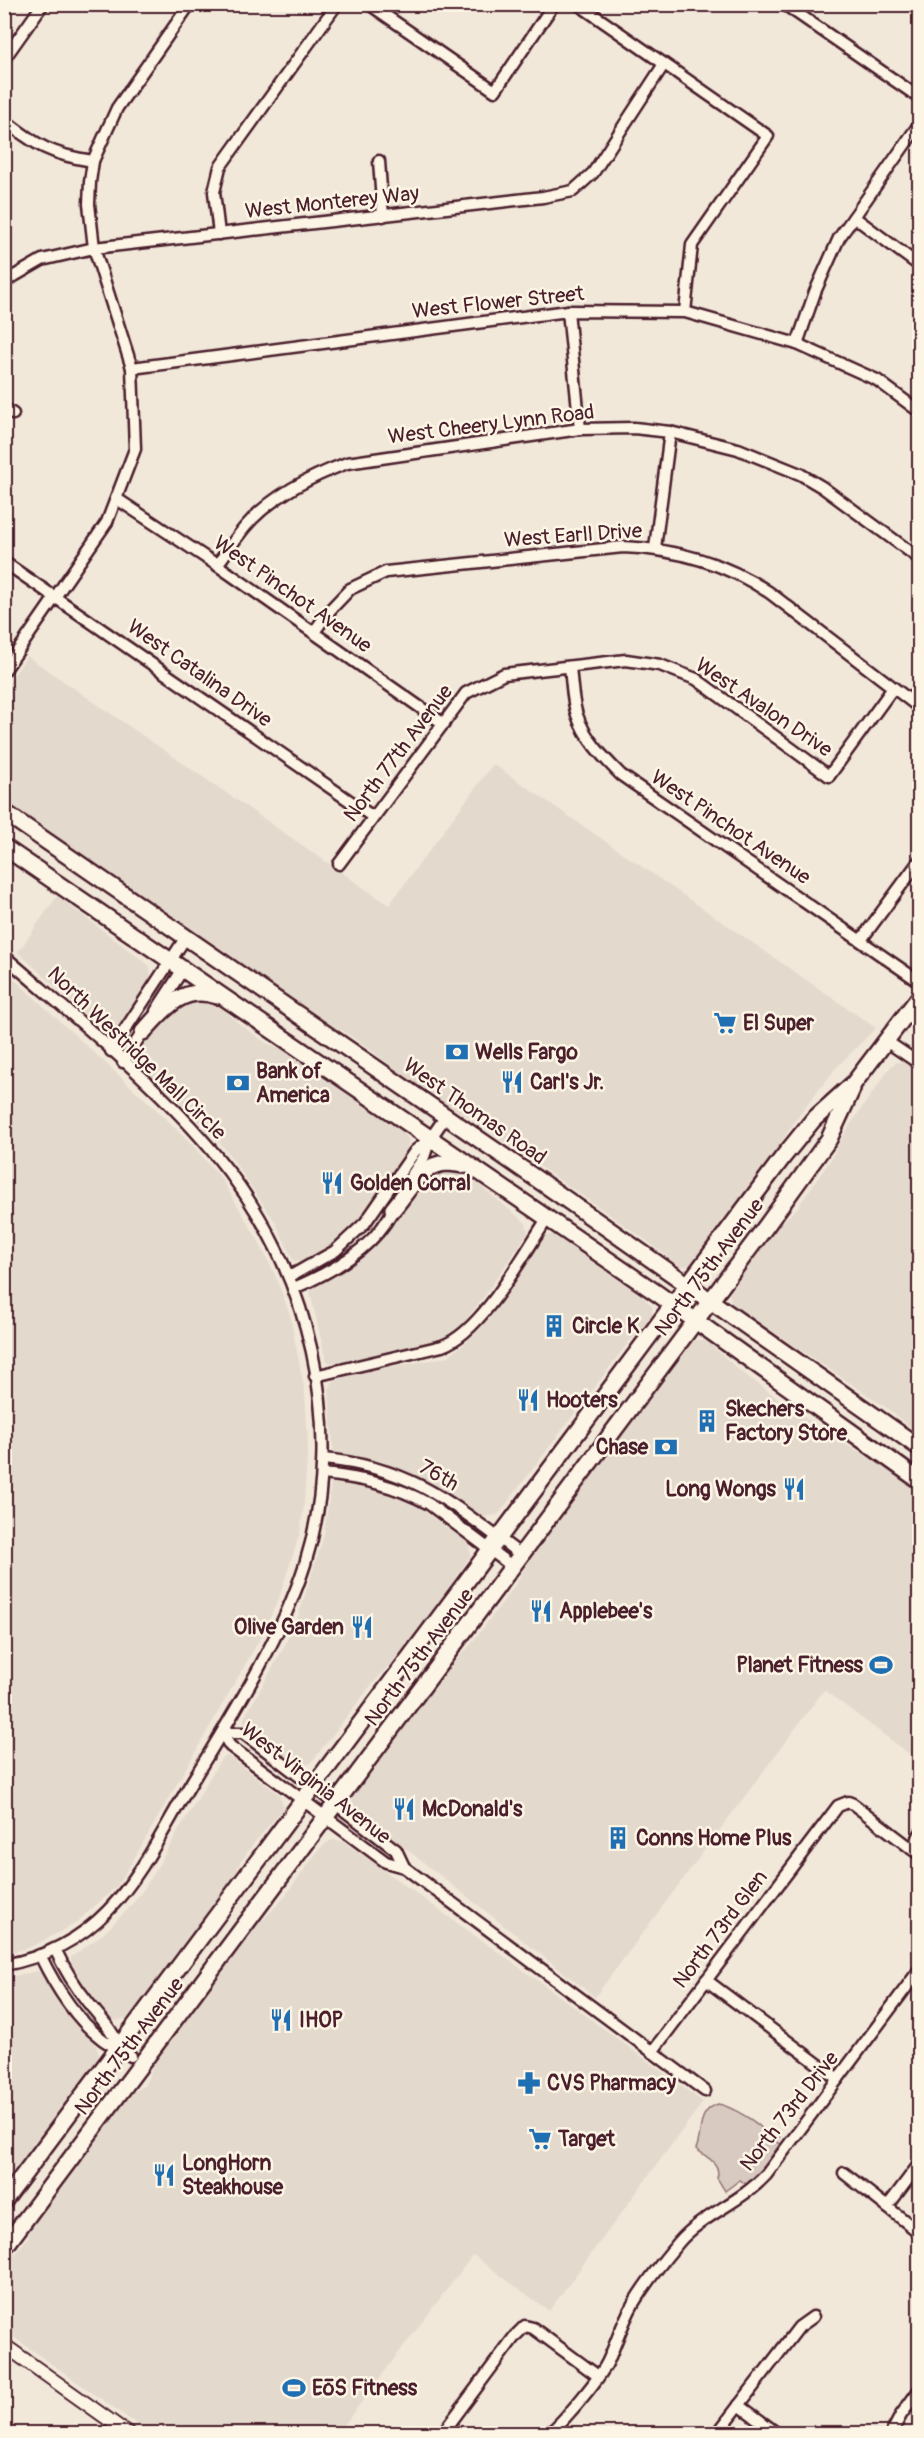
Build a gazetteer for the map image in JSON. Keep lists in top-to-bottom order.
{
  "streets": {
    "main road": ["West Thomas Road", "North 75th Avenue"],
    "street": [
      "West Monterey Way",
      "West Flower Street",
      "West Cheery Lynn Road",
      "West Earll Drive",
      "West Pinchot Avenue",
      "West Catalina Drive",
      "West Avalon Drive",
      "North 77th Avenue",
      "North Westridge Mall Circle",
      "76th",
      "West Virginia Avenue",
      "North 73rd Glen",
      "North 73rd Drive"
    ]
  },
  "crossings": [
    ["West Cheery Lynn Road", "West Pinchot Avenue"],
    ["West Earll Drive", "West Pinchot Avenue"],
    ["West Earll Drive", "West Avalon Drive"],
    ["West Pinchot Avenue", "West Avalon Drive"],
    ["West Pinchot Avenue", "North 77th Avenue"],
    ["West Catalina Drive", "North 77th Avenue"],
    ["West Avalon Drive", "North 77th Avenue"],
    ["North Westridge Mall Circle", "76th"],
    ["North Westridge Mall Circle", "West Virginia Avenue"],
    ["West Thomas Road", "North 75th Avenue"],
    ["North 75th Avenue", "76th"],
    ["North 75th Avenue", "West Virginia Avenue"],
    ["West Virginia Avenue", "North 73rd Glen"]
  ],
  "places": {
    "supermarket": ["El Super", "Target"],
    "bank": ["Wells Fargo", "Bank of America", "Chase"],
    "restaurant": [
      "Carl's Jr.",
      "Golden Corral",
      "Hooters",
      "Long Wongs",
      "Applebee's",
      "Olive Garden",
      "McDonald's",
      "IHOP",
      "LongHorn Steakhouse"
    ],
    "building": ["Circle K", "Skechers Factory Store", "Conns Home Plus"],
    "sports": ["Planet Fitness", "EōS Fitness"],
    "pharmacy": ["CVS Pharmacy"]
  }
}
